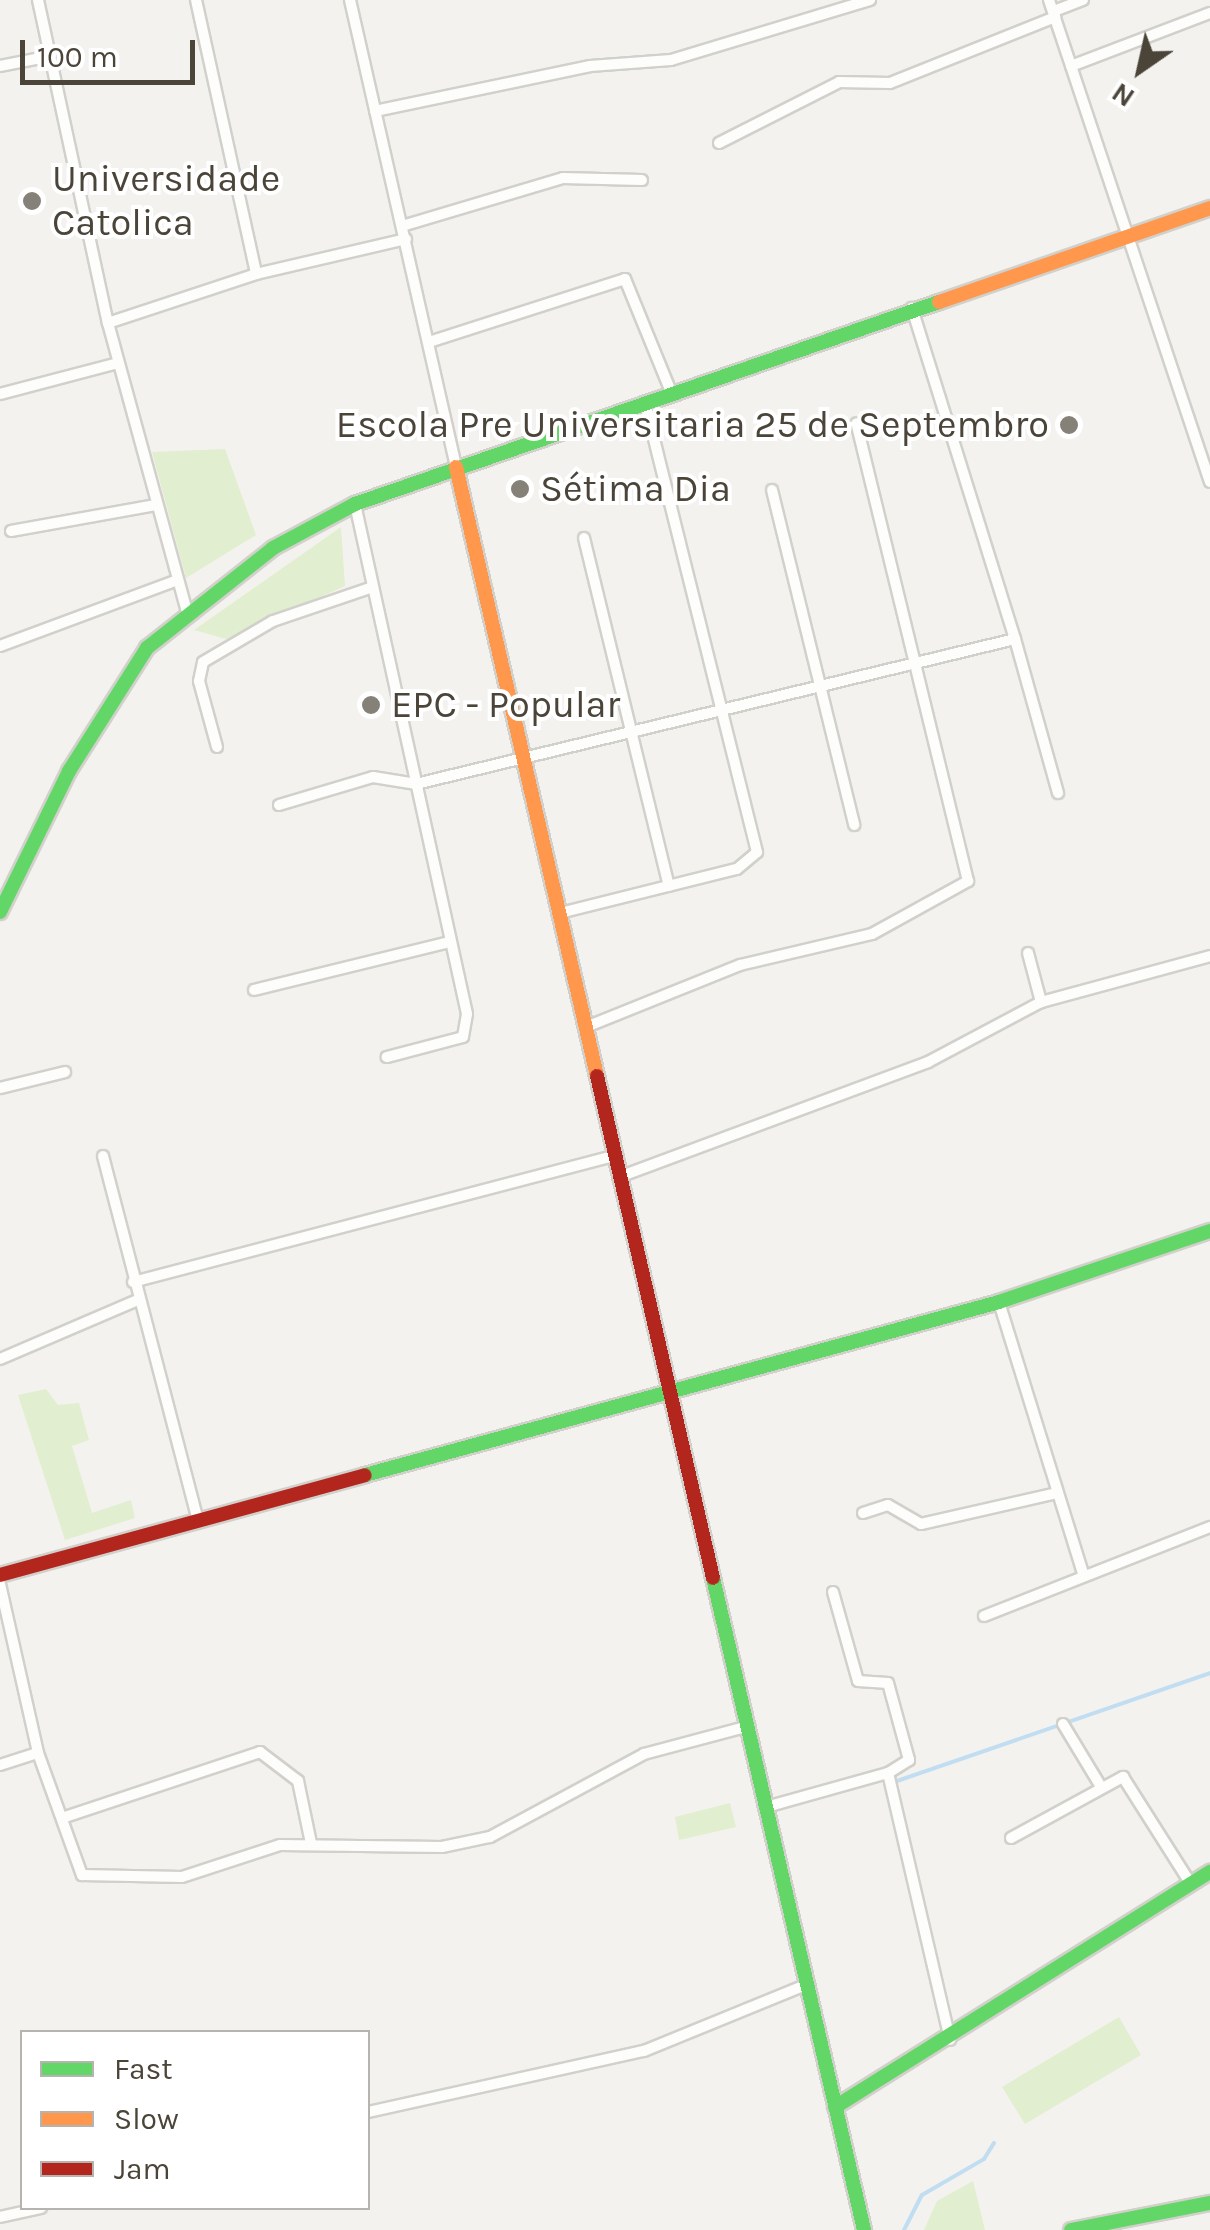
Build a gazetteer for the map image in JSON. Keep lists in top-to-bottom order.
{
  "places": [
    "Universidade Catolica",
    "Escola Pre Universitaria 25 de Septembro",
    "Sétima Dia",
    "EPC - Popular"
  ],
  "legend": ["Fast", "Slow", "Jam"],
  "scale_bar": "100 m",
  "north": "bottom left"
}
